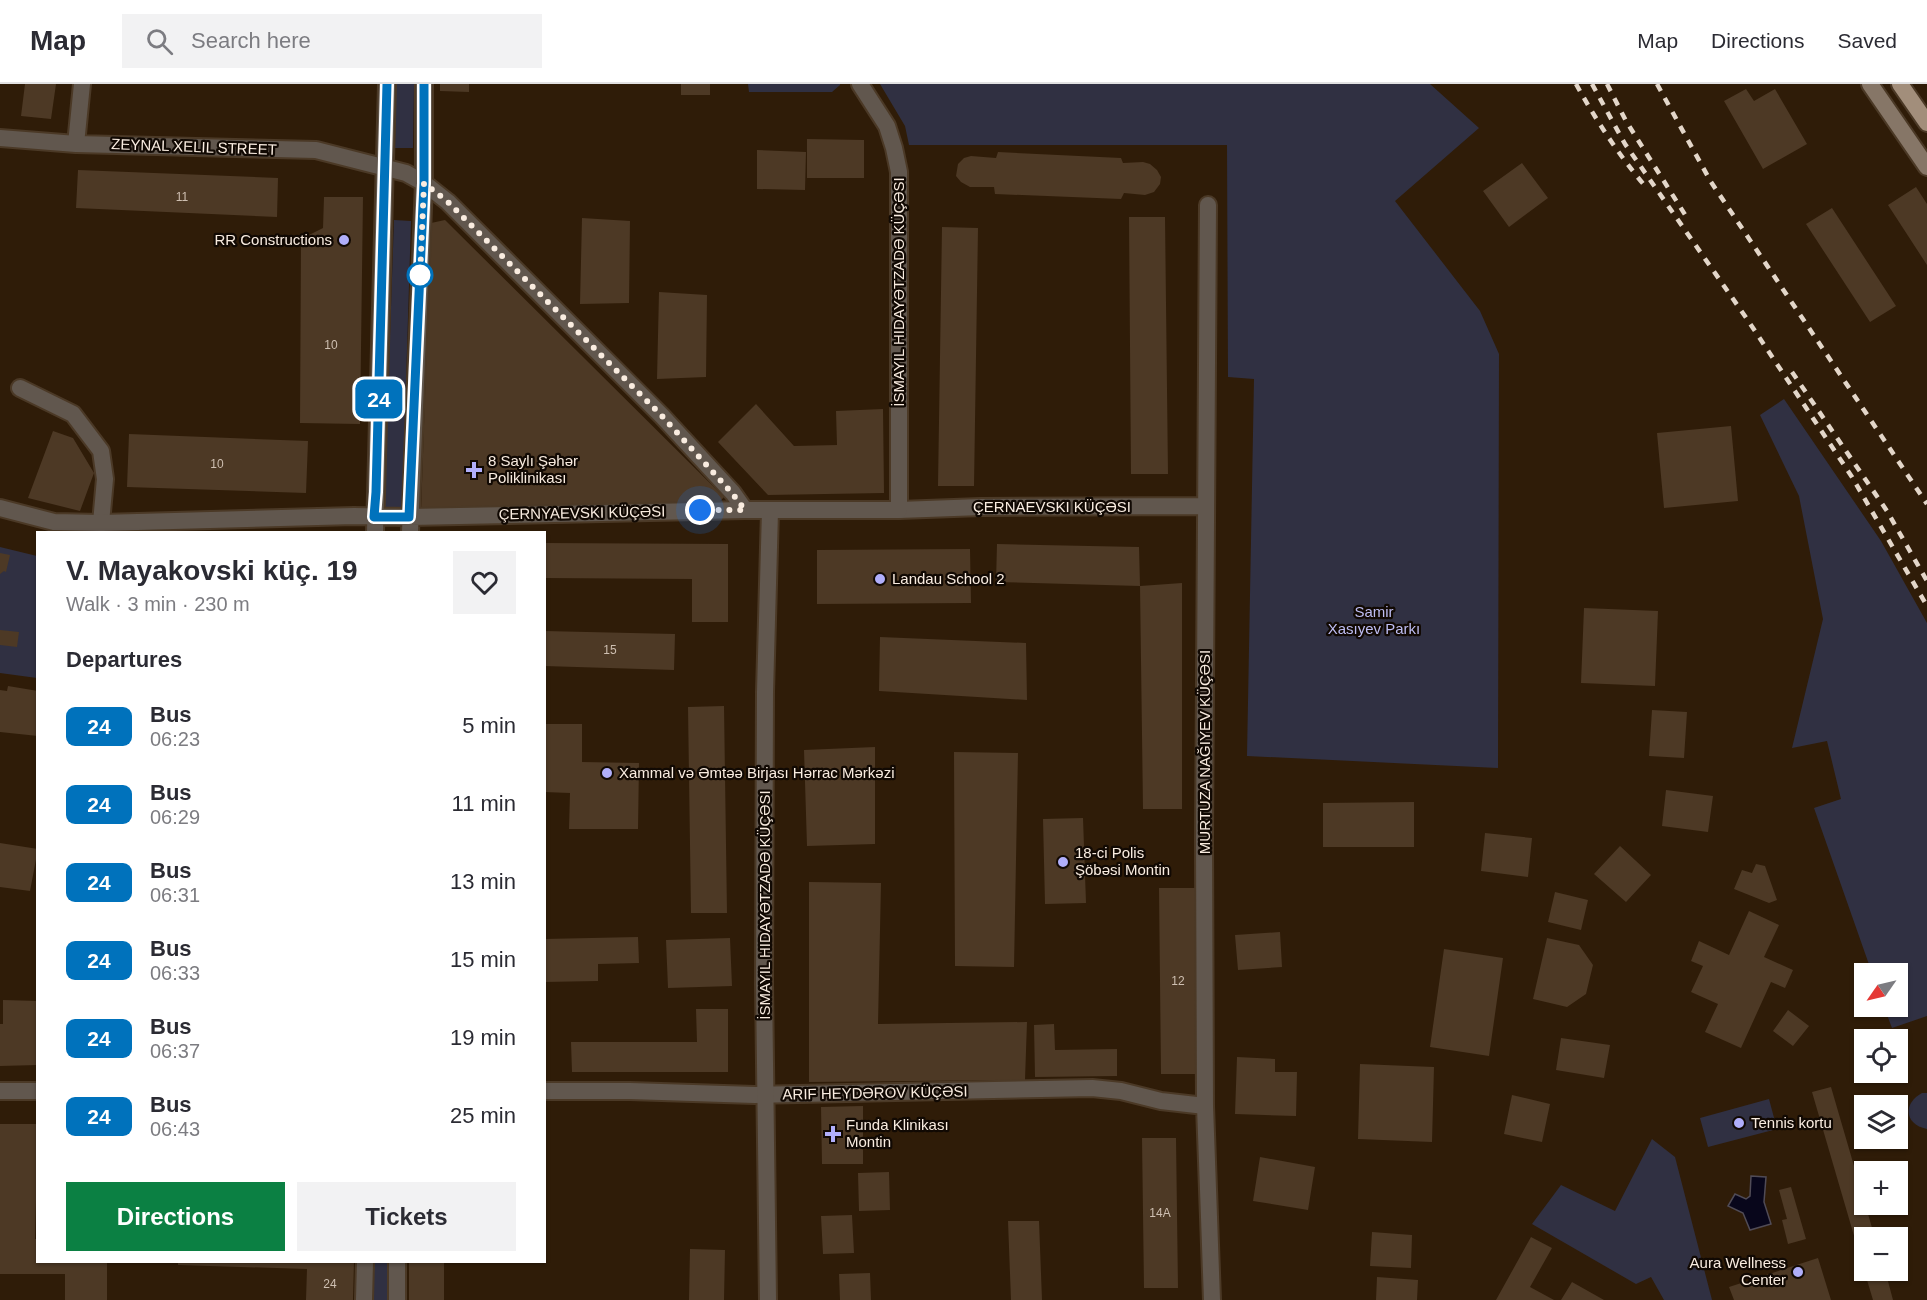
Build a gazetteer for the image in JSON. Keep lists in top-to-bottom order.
{
  "streets": {
    "street": [
      "ZEYNAL XELIL STREET",
      "ÇERNAEVSKI KÜÇƏSI",
      "ÇERNYAEVSKI KÜÇƏSI",
      "ARIF HEYDƏROV KÜÇƏSI"
    ]
  },
  "crossings": [
    ["ZEYNAL XELIL STREET", "ÇERNYAEVSKI KÜÇƏSI"],
    ["ÇERNAEVSKI KÜÇƏSI", "ÇERNYAEVSKI KÜÇƏSI"]
  ],
  "parks": ["Samir Xasıyev Parkı"],
  "places": {
    "other": [
      "RR Constructions",
      "Landau School 2",
      "Xammal və Əmtəə Birjası Hərrac Mərkəzi",
      "18-ci Polis Şöbəsi Montin",
      "Tennis kortu",
      "Aura Wellness Center"
    ],
    "health": ["8 Saylı Şəhər Poliklinikası", "Funda Klinikası Montin"]
  },
  "lines": ["bus line 24"],
  "house_numbers": [
    "11",
    "10",
    "10",
    "15",
    "12",
    "14A",
    "24"
  ],
  "north": "bottom left",
  "page": {
    "header": "Map",
    "search": "Search here",
    "nav": ["Map", "Directions", "Saved"],
    "on_map": "24",
    "heading": [
      ["V. Mayakovski küç. 19", "Walk · 3 min · 230 m"],
      "Departures"
    ],
    "list": [
      {
        "mark": "24",
        "name": "Bus",
        "note": "06:23",
        "value": "5 min"
      },
      {
        "mark": "24",
        "name": "Bus",
        "note": "06:29",
        "value": "11 min"
      },
      {
        "mark": "24",
        "name": "Bus",
        "note": "06:31",
        "value": "13 min"
      },
      {
        "mark": "24",
        "name": "Bus",
        "note": "06:33",
        "value": "15 min"
      },
      {
        "mark": "24",
        "name": "Bus",
        "note": "06:37",
        "value": "19 min"
      },
      {
        "mark": "24",
        "name": "Bus",
        "note": "06:43",
        "value": "25 min"
      }
    ],
    "map_buttons": ["+", "−"],
    "buttons": ["Directions", "Tickets"]
  }
}
